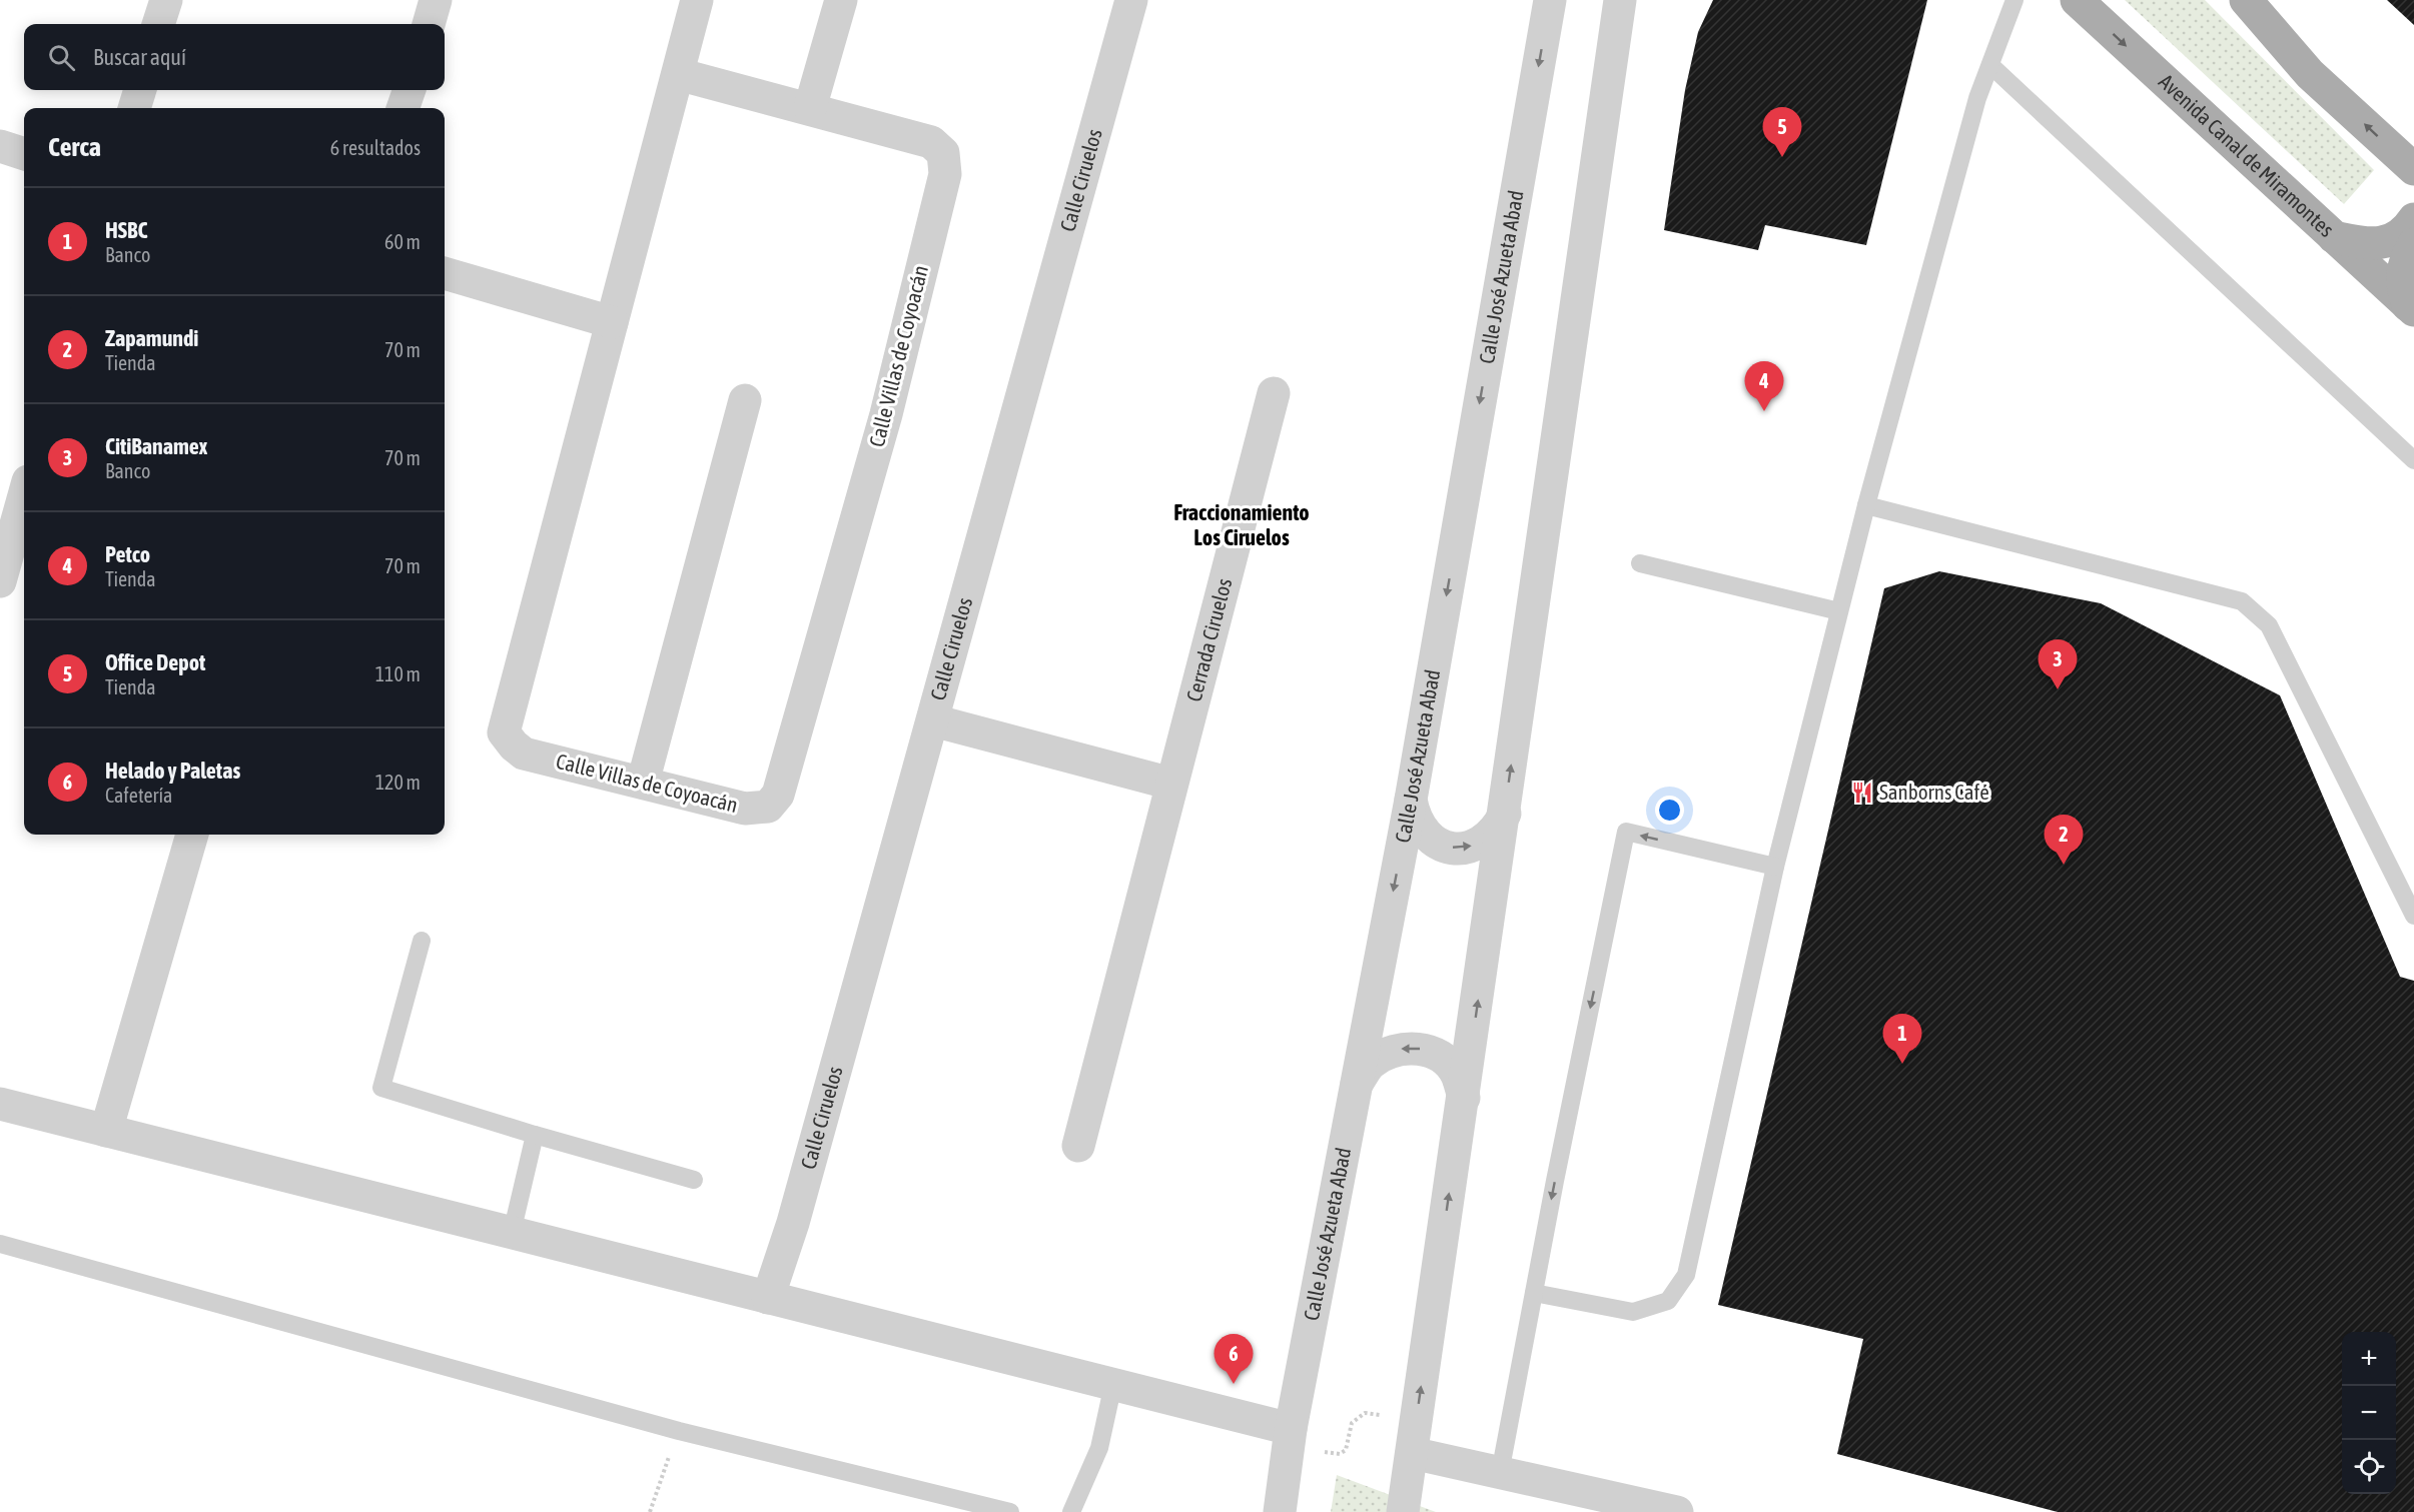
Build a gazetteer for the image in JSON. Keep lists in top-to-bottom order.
{
  "streets": {
    "main road": ["Avenida Canal de Miramontes"],
    "street": [
      "Calle Ciruelos",
      "Calle José Azueta Abad",
      "Calle Villas de Coyoacán",
      "Cerrada Ciruelos"
    ]
  },
  "districts": ["Fraccionamiento Los Ciruelos"],
  "places": {
    "restaurant": ["Sanborns Café"]
  },
  "page": {
    "search": "Buscar aquí",
    "pins": [
      "5",
      "4",
      "3",
      "2",
      "1",
      "6"
    ],
    "heading": ["Cerca", "6 resultados"],
    "list": [
      {
        "mark": "1",
        "name": "HSBC",
        "note": "Banco",
        "value": "60 m"
      },
      {
        "mark": "2",
        "name": "Zapamundi",
        "note": "Tienda",
        "value": "70 m"
      },
      {
        "mark": "3",
        "name": "CitiBanamex",
        "note": "Banco",
        "value": "70 m"
      },
      {
        "mark": "4",
        "name": "Petco",
        "note": "Tienda",
        "value": "70 m"
      },
      {
        "mark": "5",
        "name": "Office Depot",
        "note": "Tienda",
        "value": "110 m"
      },
      {
        "mark": "6",
        "name": "Helado y Paletas",
        "note": "Cafetería",
        "value": "120 m"
      }
    ],
    "map_buttons": ["+", "−"]
  }
}
